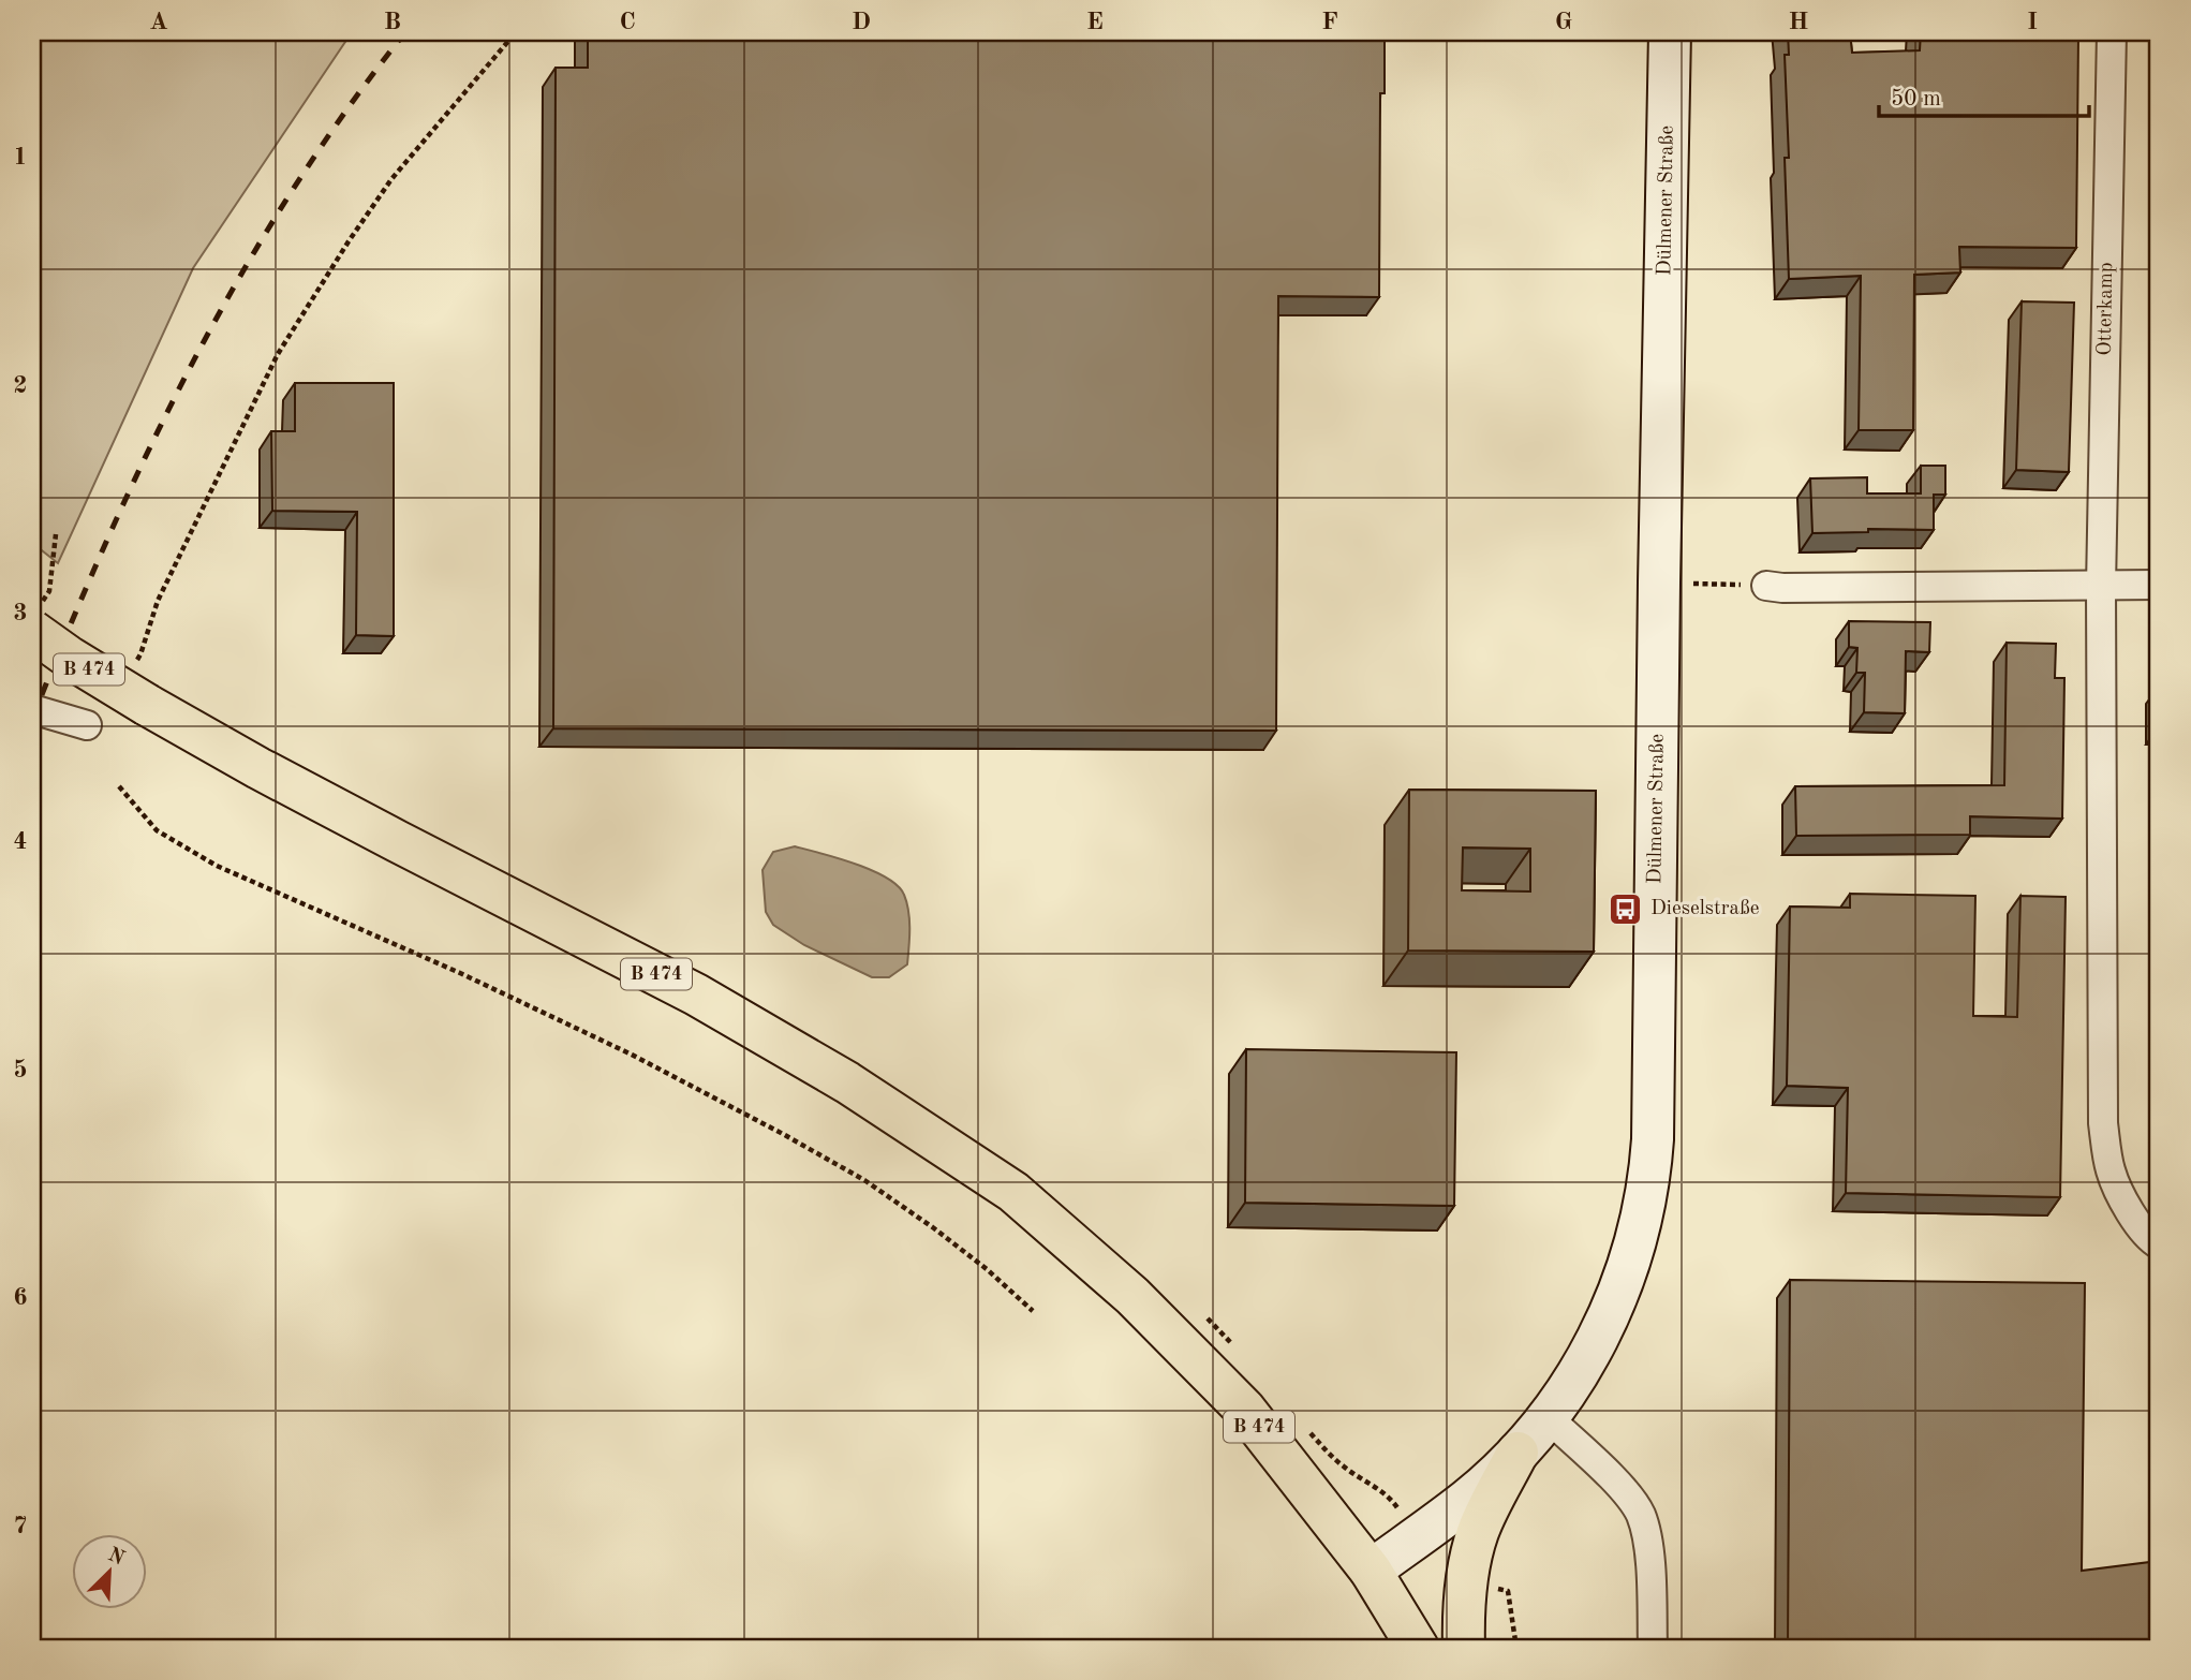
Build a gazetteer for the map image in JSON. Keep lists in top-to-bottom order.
{
  "streets": {
    "main road": ["B 474"],
    "street": ["Dülmener Straße", "Otterkamp"]
  },
  "crossings": [
    ["Dülmener Straße", "B 474"]
  ],
  "places": {
    "bus stop": ["Dieselstraße"]
  },
  "scale_bar": "50 m",
  "north": "top right",
  "grid": {
    "columns": [
      "A",
      "B",
      "C",
      "D",
      "E",
      "F",
      "G",
      "H",
      "I"
    ],
    "rows": [
      "1",
      "2",
      "3",
      "4",
      "5",
      "6",
      "7"
    ]
  }
}
